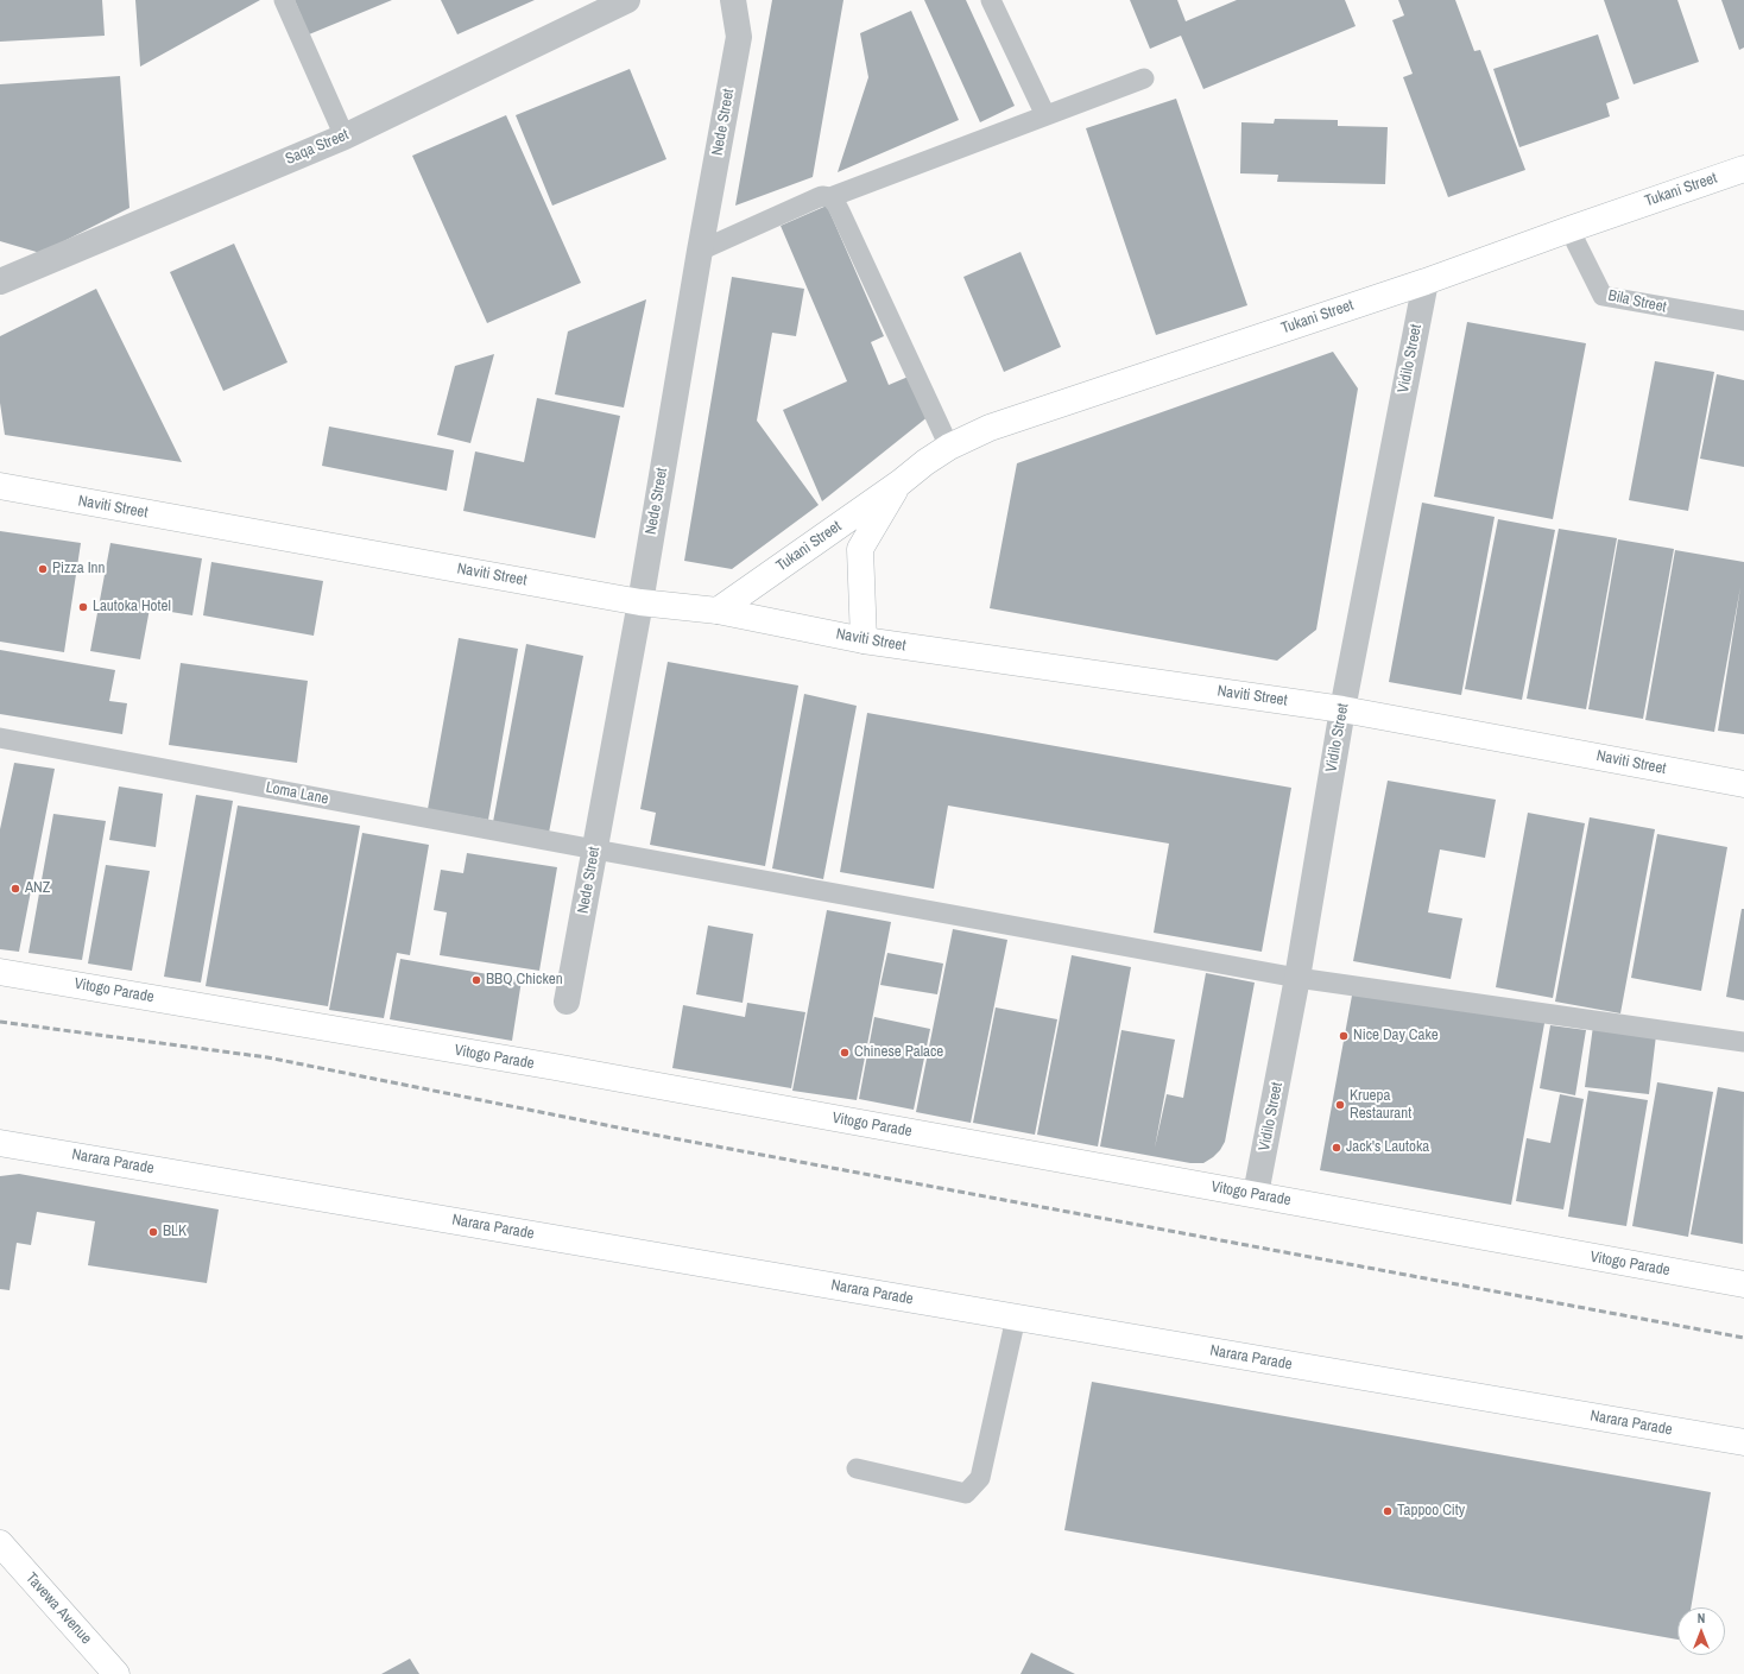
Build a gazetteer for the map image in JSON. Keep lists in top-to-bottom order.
{
  "streets": {
    "main road": [
      "Tukani Street",
      "Naviti Street",
      "Vitogo Parade",
      "Narara Parade",
      "Tavewa Avenue"
    ],
    "street": ["Nede Street", "Saqa Street", "Vidilo Street"],
    "lane": ["Bila Street", "Loma Lane"]
  },
  "crossings": [
    ["Nede Street", "Naviti Street"],
    ["Nede Street", "Loma Lane"],
    ["Tukani Street", "Bila Street"],
    ["Tukani Street", "Vidilo Street"],
    ["Tukani Street", "Naviti Street"],
    ["Vidilo Street", "Naviti Street"],
    ["Vidilo Street", "Loma Lane"],
    ["Vidilo Street", "Vitogo Parade"]
  ],
  "places": [
    "Pizza Inn",
    "Lautoka Hotel",
    "ANZ",
    "BBQ Chicken",
    "Nice Day Cake",
    "Chinese Palace",
    "Kruepa Restaurant",
    "Jack's Lautoka",
    "BLK",
    "Tappoo City"
  ],
  "north": "top"
}
